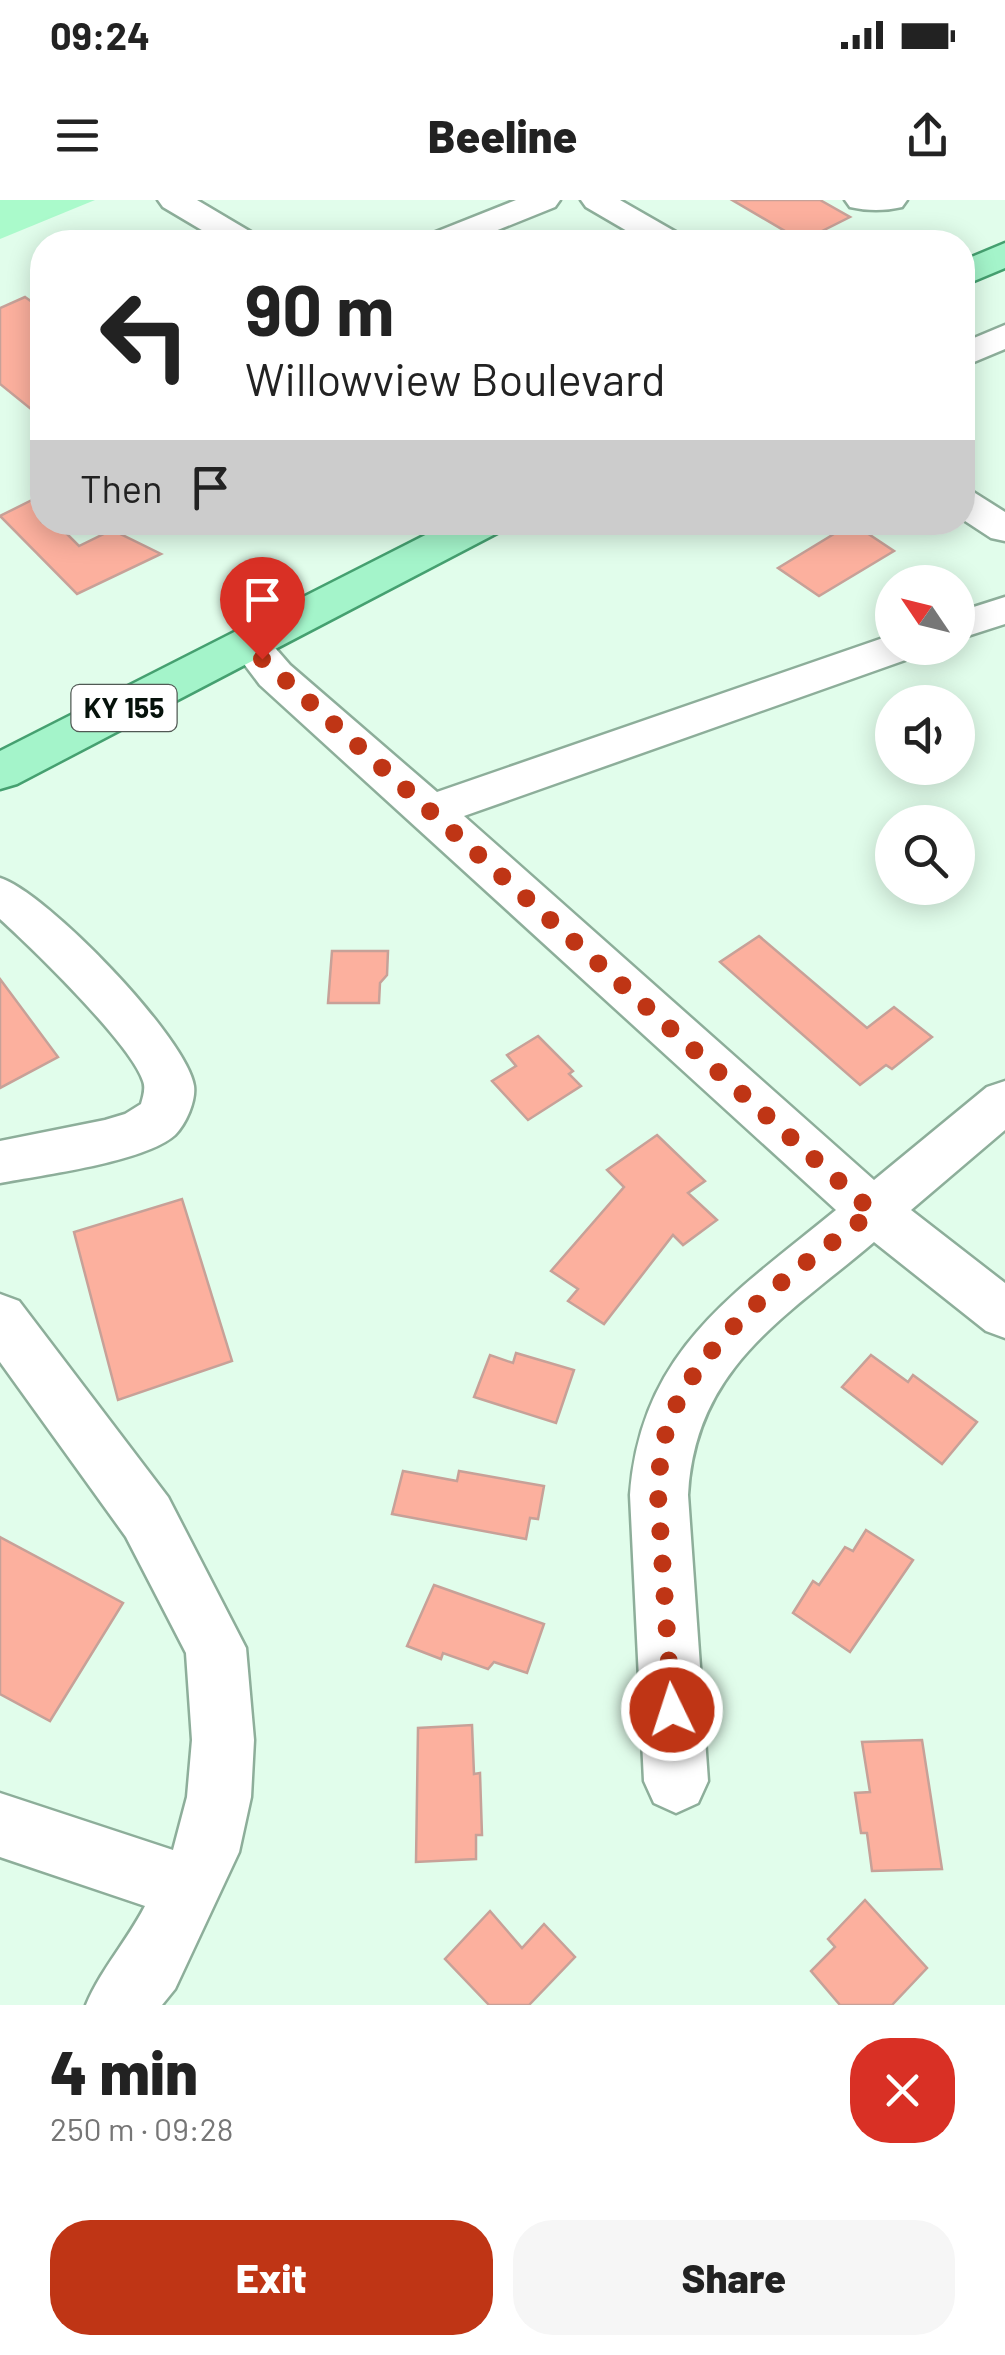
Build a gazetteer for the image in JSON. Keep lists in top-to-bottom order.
{
  "streets": {
    "main road": ["KY 155"]
  },
  "north": "top left",
  "page": {
    "status": "09:24",
    "header": "Beeline",
    "turn": ["90 m", "Willowview Boulevard"],
    "then": "Then",
    "heading": ["4 min", "250 m · 09:28"],
    "buttons": ["Exit", "Share"]
  }
}
